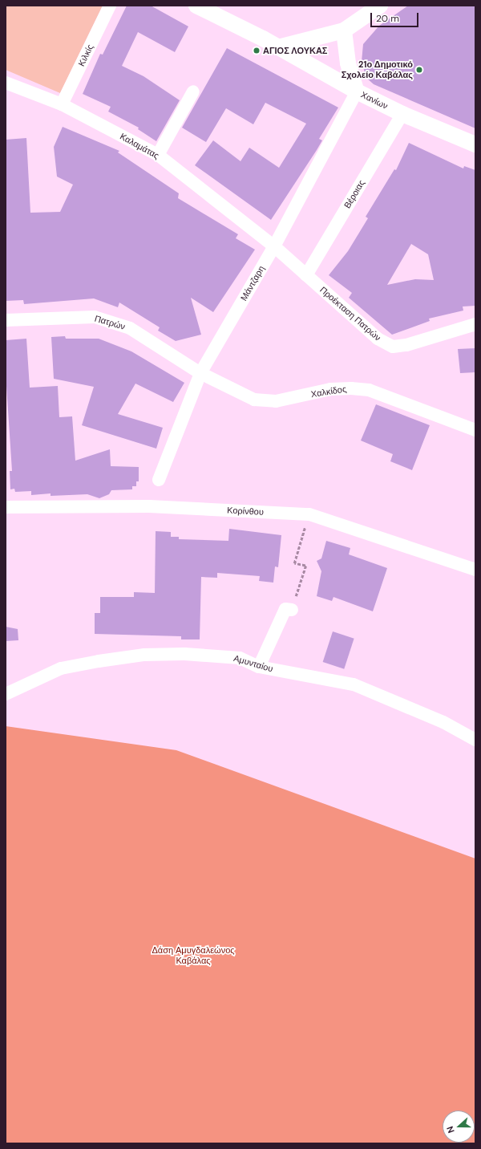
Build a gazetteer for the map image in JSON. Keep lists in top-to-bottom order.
{
  "streets": {
    "street": [
      "Κιλκίς",
      "Χανίων",
      "Καλαμάτας",
      "Βέροιας",
      "Μάντζαρη",
      "Προέκταση Πατρών",
      "Πατρών",
      "Χαλκίδος",
      "Κορίνθου",
      "Αμυνταίου"
    ]
  },
  "crossings": [
    ["Κιλκίς", "Καλαμάτας"],
    ["Χανίων", "Βέροιας"],
    ["Χανίων", "Μάντζαρη"],
    ["Καλαμάτας", "Μάντζαρη"],
    ["Καλαμάτας", "Προέκταση Πατρών"],
    ["Βέροιας", "Προέκταση Πατρών"],
    ["Μάντζαρη", "Προέκταση Πατρών"],
    ["Μάντζαρη", "Πατρών"],
    ["Μάντζαρη", "Χαλκίδος"],
    ["Πατρών", "Χαλκίδος"]
  ],
  "parks": ["Δάση Αμυγδαλεώνος Καβάλας"],
  "places": ["ΑΓΙΟΣ ΛΟΥΚΑΣ", "21ο Δημοτικό Σχολείο Καβάλας"],
  "scale_bar": "20 m",
  "north": "left"
}
